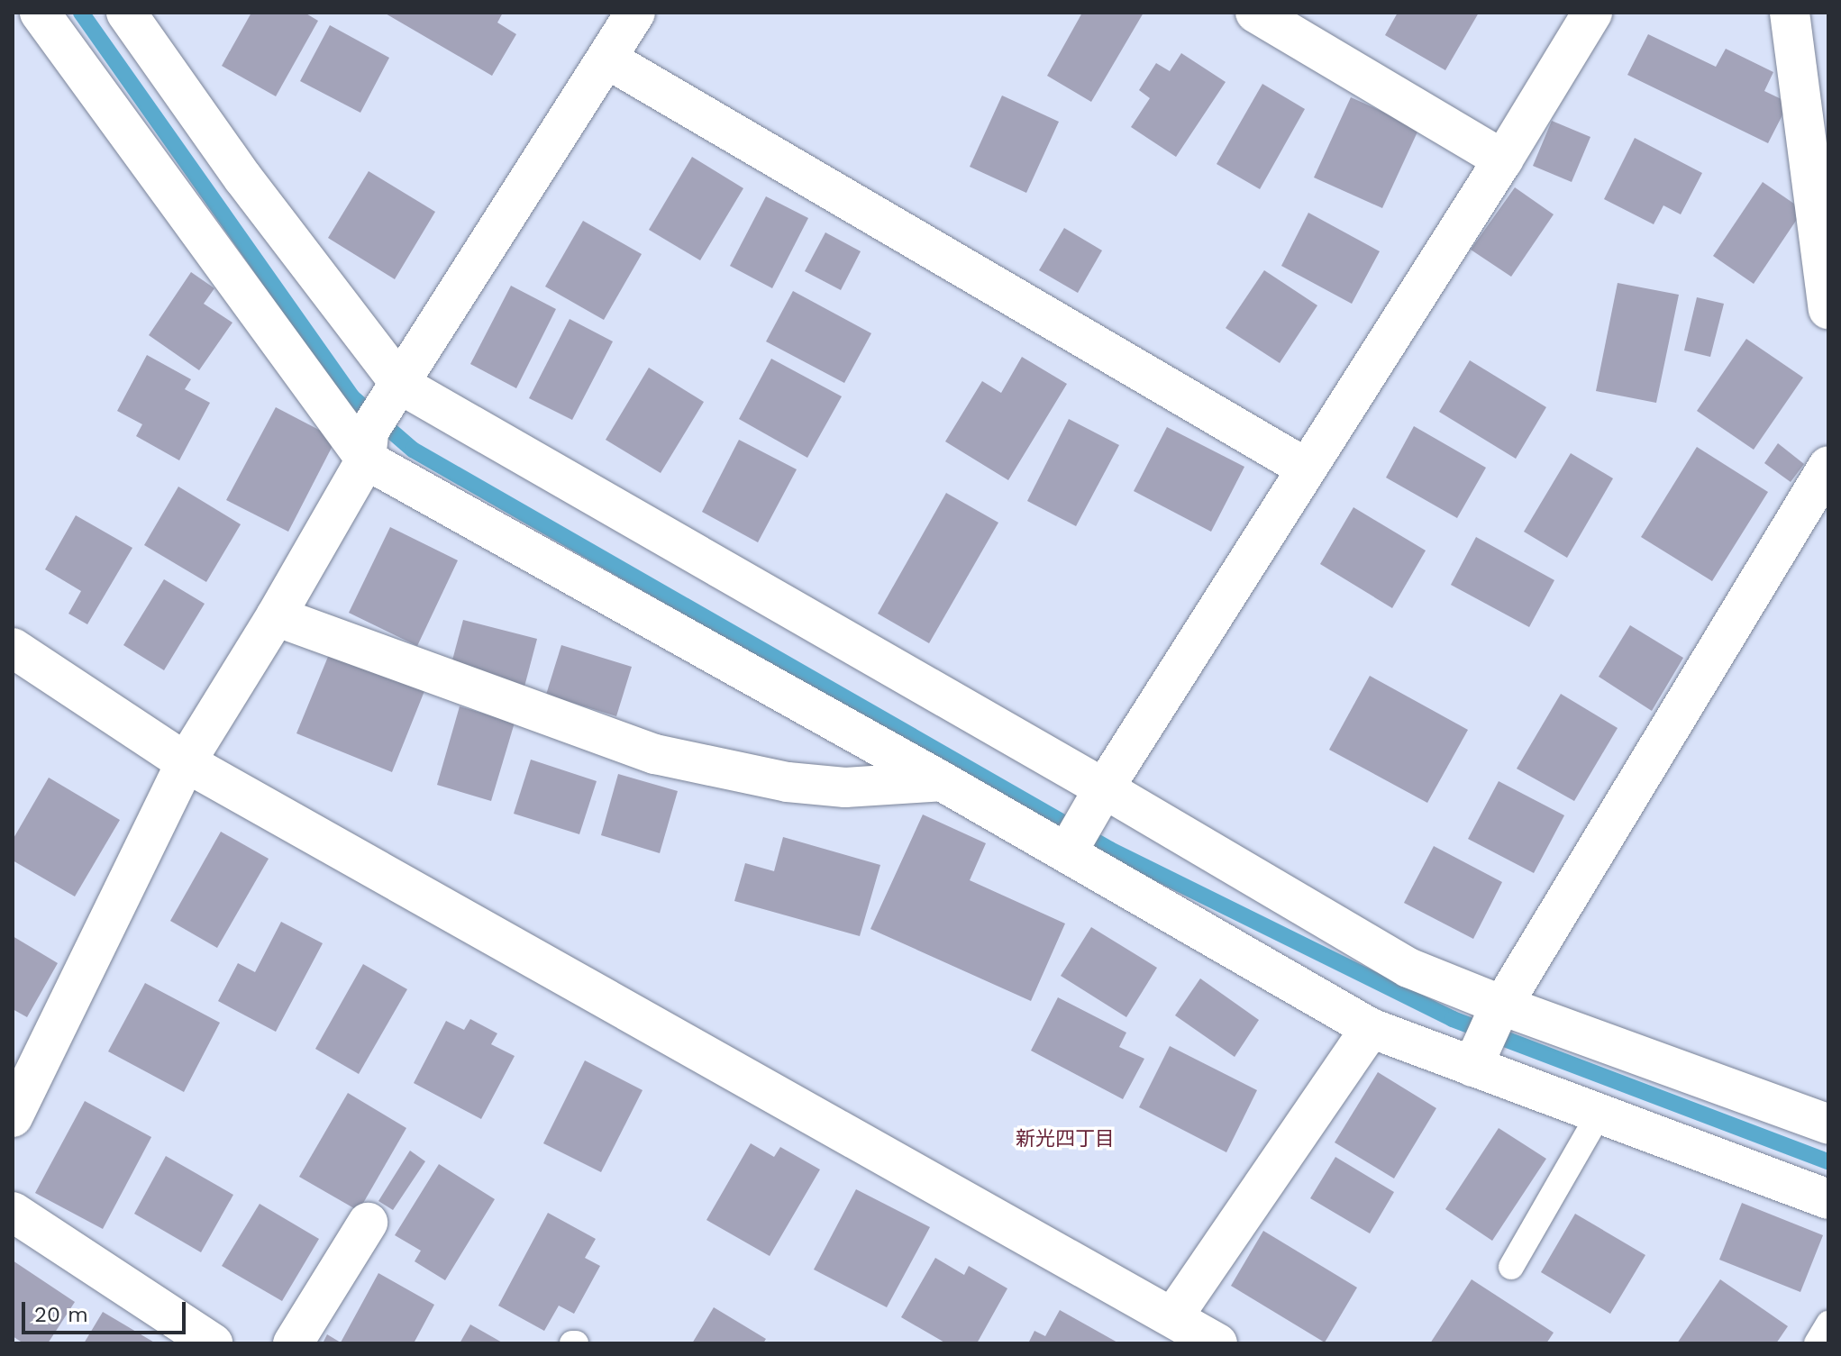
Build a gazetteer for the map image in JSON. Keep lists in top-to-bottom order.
{
  "districts": ["新光四丁目"],
  "scale_bar": "20 m"
}
